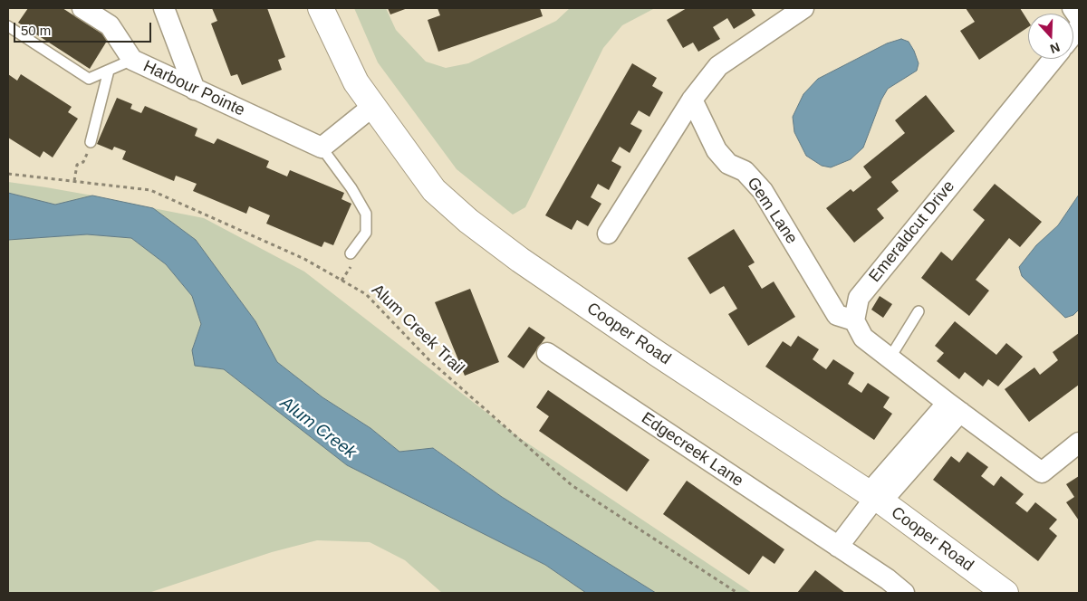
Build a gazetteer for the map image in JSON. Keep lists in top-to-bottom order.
{
  "streets": {
    "street": [
      "Harbour Pointe",
      "Gem Lane",
      "Emeraldcut Drive",
      "Cooper Road",
      "Edgecreek Lane"
    ],
    "path": ["Alum Creek Trail"]
  },
  "crossings": [
    ["Gem Lane", "Emeraldcut Drive"]
  ],
  "water": ["Alum Creek"],
  "scale_bar": "50 m",
  "north": "bottom"
}
